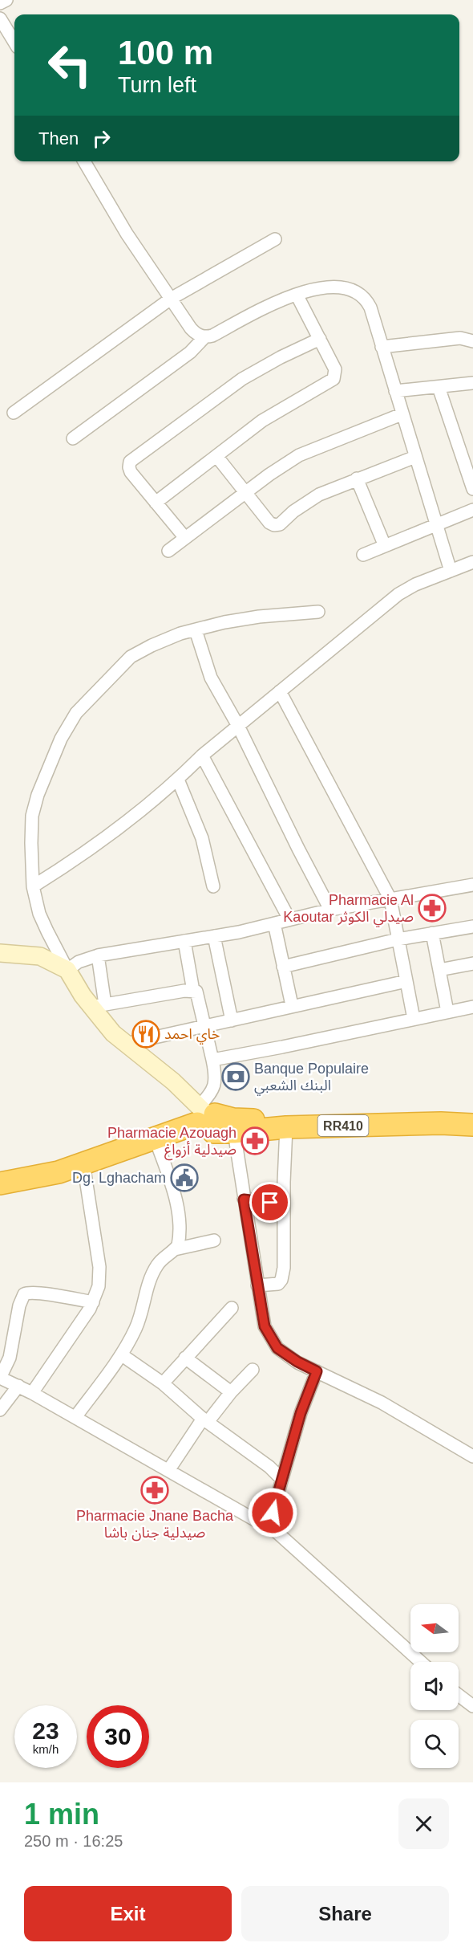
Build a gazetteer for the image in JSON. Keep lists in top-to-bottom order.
{
  "streets": {
    "highway": ["RR410"]
  },
  "places": {
    "pharmacy": ["Pharmacie Al Kaoutar صيدلي الكوثر", "Pharmacie Azouagh صيدلية أزواغ", "Pharmacie Jnane Bacha صيدلية جنان باشا"],
    "restaurant": ["خاي احمد"],
    "bank": ["Banque Populaire البنك الشعبي"],
    "public building": ["Dg. Lghacham"]
  },
  "north": "left",
  "page": {
    "turn": ["100 m", "Turn left"],
    "then": "Then",
    "speed": "23 km/h",
    "limit": "30",
    "heading": ["1 min", "250 m · 16:25"],
    "buttons": ["Exit", "Share"]
  }
}
